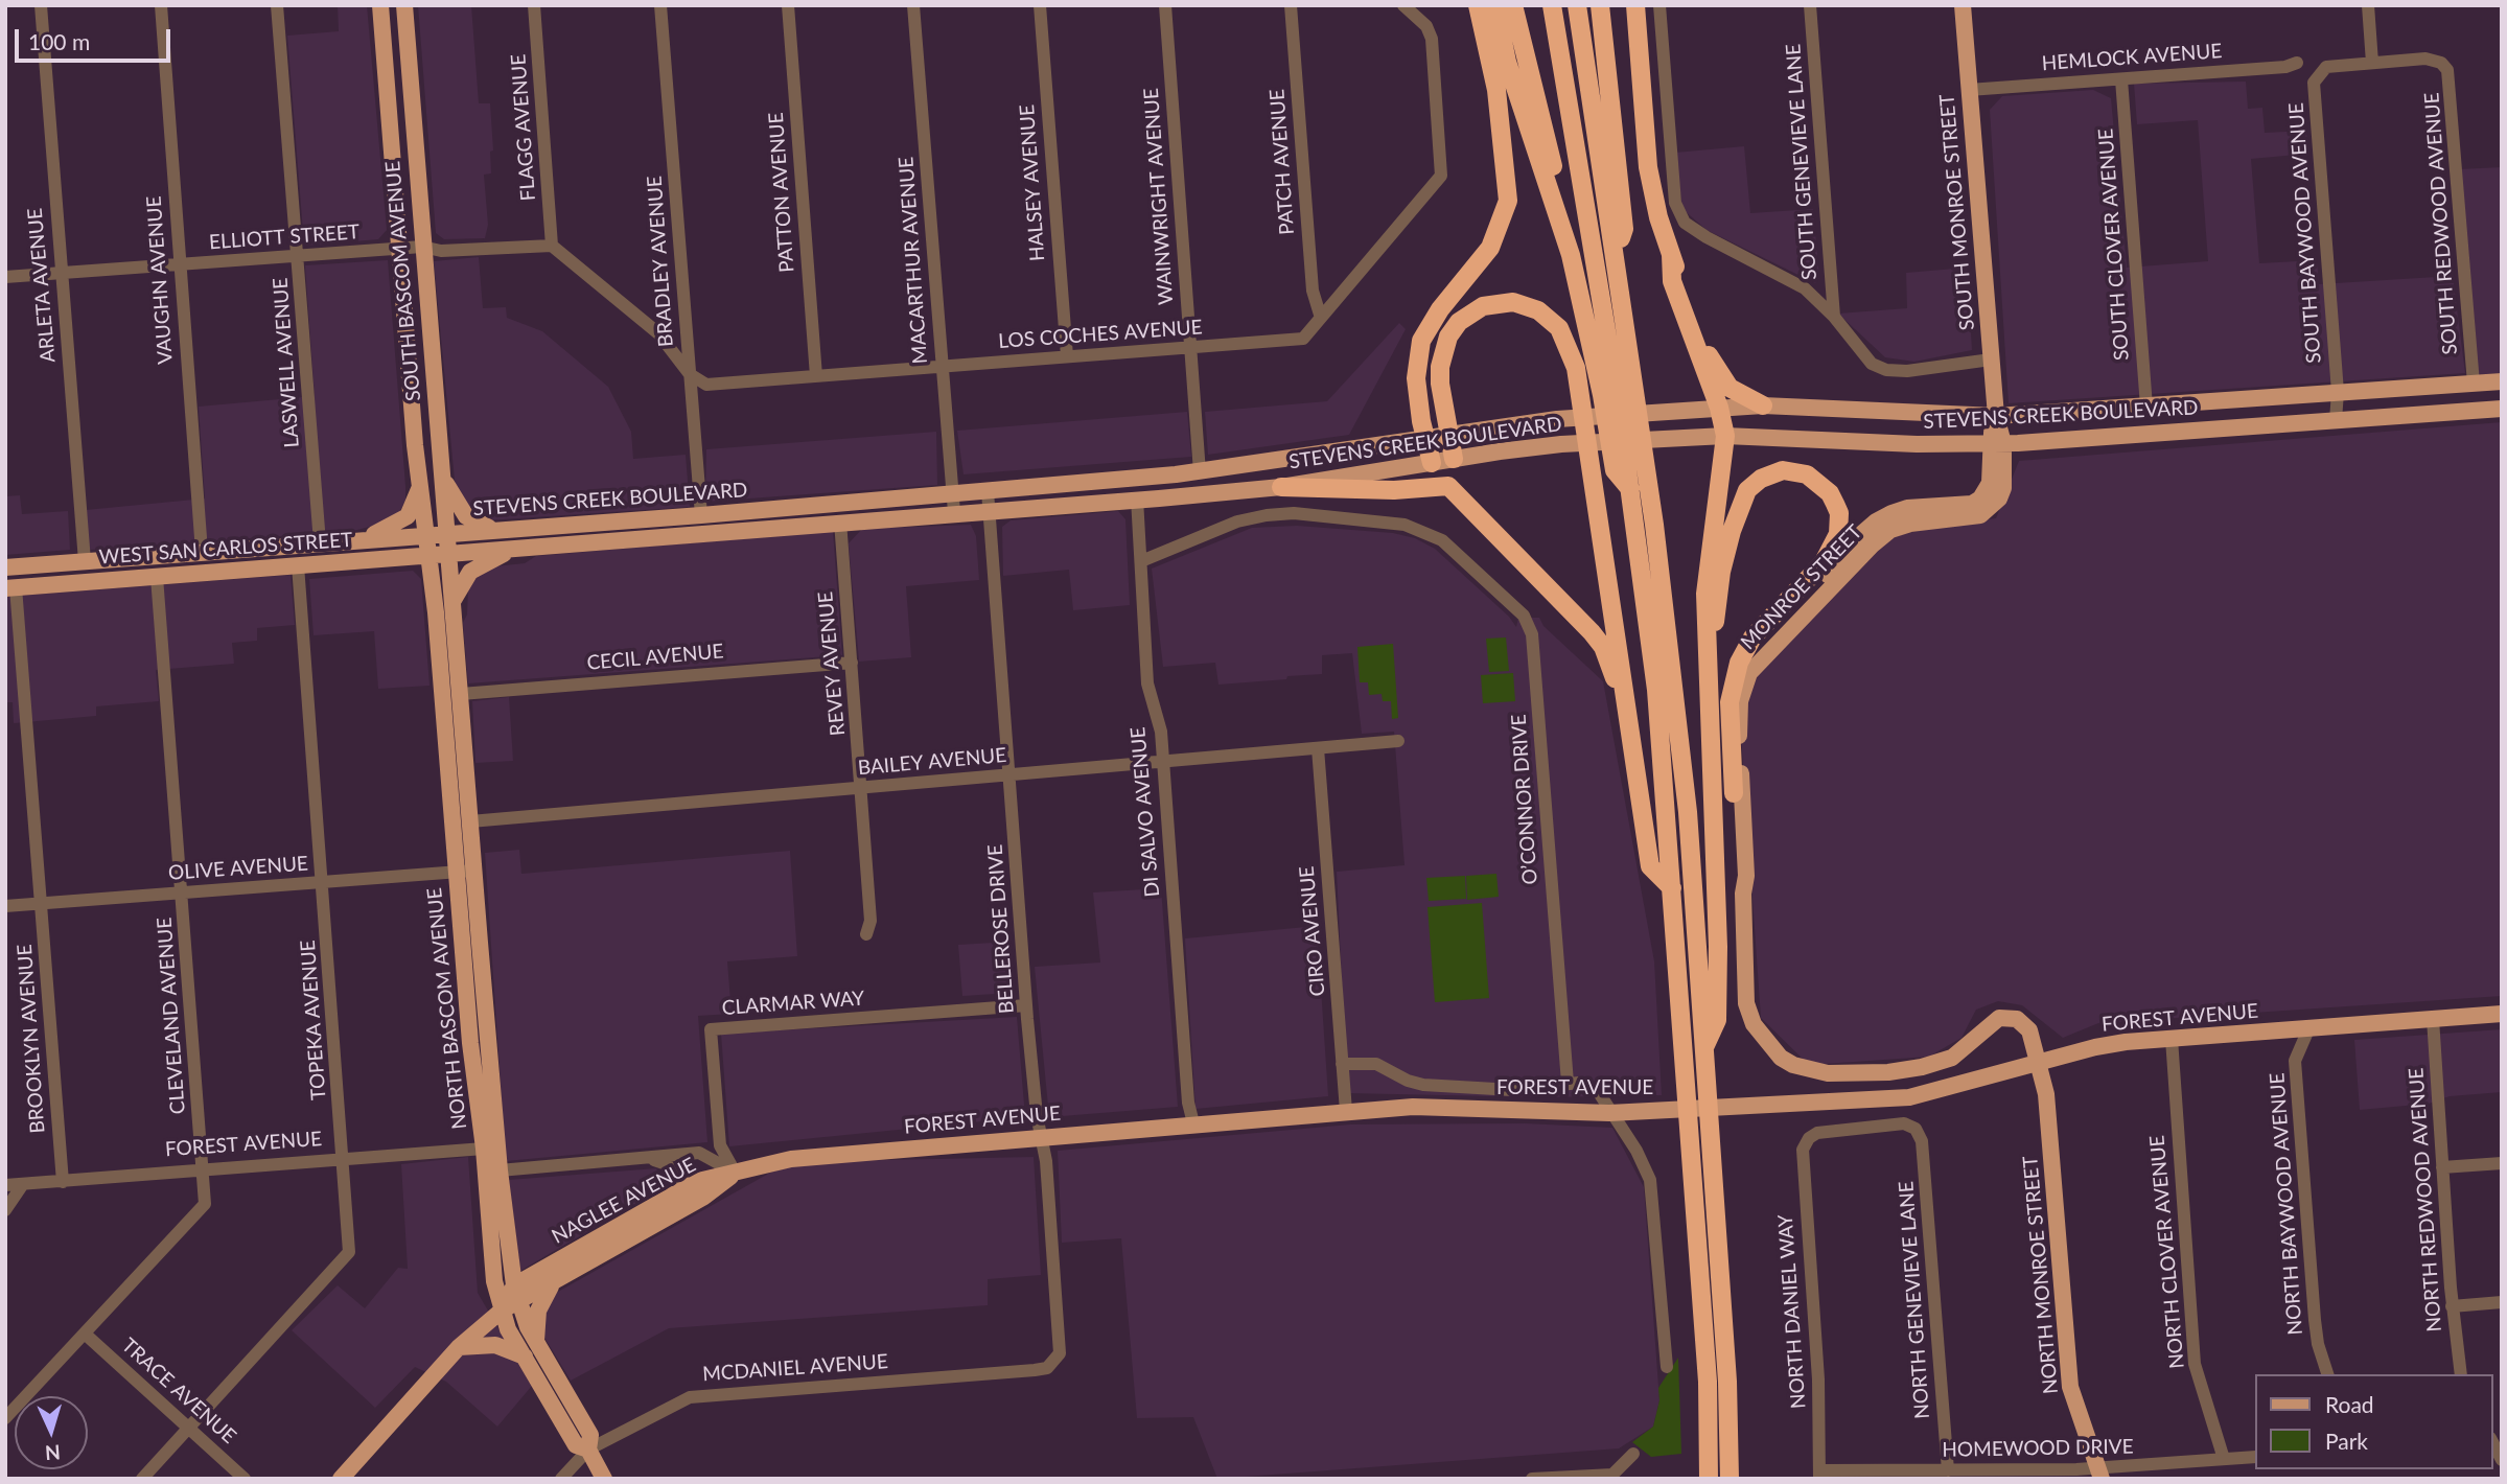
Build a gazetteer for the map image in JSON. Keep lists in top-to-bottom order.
{
  "streets": {
    "main road": [
      "SOUTH MONROE STREET",
      "SOUTH BASCOM AVENUE",
      "STEVENS CREEK BOULEVARD",
      "WEST SAN CARLOS STREET",
      "MONROE STREET",
      "NORTH BASCOM AVENUE",
      "FOREST AVENUE",
      "NAGLEE AVENUE",
      "NORTH MONROE STREET"
    ],
    "street": [
      "HEMLOCK AVENUE",
      "FLAGG AVENUE",
      "PATCH AVENUE",
      "SOUTH GENEVIEVE LANE",
      "HALSEY AVENUE",
      "PATTON AVENUE",
      "WAINWRIGHT AVENUE",
      "SOUTH REDWOOD AVENUE",
      "SOUTH BAYWOOD AVENUE",
      "ELLIOTT STREET",
      "SOUTH CLOVER AVENUE",
      "MACARTHUR AVENUE",
      "BRADLEY AVENUE",
      "VAUGHN AVENUE",
      "ARLETA AVENUE",
      "LOS COCHES AVENUE",
      "LASWELL AVENUE",
      "CECIL AVENUE",
      "REVEY AVENUE",
      "BAILEY AVENUE",
      "O’CONNOR DRIVE",
      "DI SALVO AVENUE",
      "OLIVE AVENUE",
      "BELLEROSE DRIVE",
      "CIRO AVENUE",
      "CLARMAR WAY",
      "CLEVELAND AVENUE",
      "TOPEKA AVENUE",
      "BROOKLYN AVENUE",
      "NORTH REDWOOD AVENUE",
      "NORTH BAYWOOD AVENUE",
      "NORTH CLOVER AVENUE",
      "NORTH GENEVIEVE LANE",
      "NORTH DANIEL WAY",
      "MCDANIEL AVENUE",
      "TRACE AVENUE",
      "HOMEWOOD DRIVE"
    ]
  },
  "crossings": [
    ["HEMLOCK AVENUE", "SOUTH MONROE STREET"],
    ["HEMLOCK AVENUE", "SOUTH CLOVER AVENUE"],
    ["FLAGG AVENUE", "ELLIOTT STREET"],
    ["PATCH AVENUE", "LOS COCHES AVENUE"],
    ["HALSEY AVENUE", "LOS COCHES AVENUE"],
    ["PATTON AVENUE", "LOS COCHES AVENUE"],
    ["WAINWRIGHT AVENUE", "LOS COCHES AVENUE"],
    ["WAINWRIGHT AVENUE", "STEVENS CREEK BOULEVARD"],
    ["SOUTH MONROE STREET", "STEVENS CREEK BOULEVARD"],
    ["SOUTH MONROE STREET", "MONROE STREET"],
    ["SOUTH REDWOOD AVENUE", "SOUTH BAYWOOD AVENUE"],
    ["SOUTH REDWOOD AVENUE", "STEVENS CREEK BOULEVARD"],
    ["SOUTH BAYWOOD AVENUE", "STEVENS CREEK BOULEVARD"],
    ["ELLIOTT STREET", "VAUGHN AVENUE"],
    ["ELLIOTT STREET", "SOUTH BASCOM AVENUE"],
    ["ELLIOTT STREET", "ARLETA AVENUE"],
    ["ELLIOTT STREET", "LASWELL AVENUE"],
    ["SOUTH CLOVER AVENUE", "STEVENS CREEK BOULEVARD"],
    ["MACARTHUR AVENUE", "LOS COCHES AVENUE"],
    ["MACARTHUR AVENUE", "STEVENS CREEK BOULEVARD"],
    ["BRADLEY AVENUE", "LOS COCHES AVENUE"],
    ["BRADLEY AVENUE", "STEVENS CREEK BOULEVARD"],
    ["VAUGHN AVENUE", "WEST SAN CARLOS STREET"],
    ["SOUTH BASCOM AVENUE", "STEVENS CREEK BOULEVARD"],
    ["SOUTH BASCOM AVENUE", "WEST SAN CARLOS STREET"],
    ["SOUTH BASCOM AVENUE", "NORTH BASCOM AVENUE"],
    ["ARLETA AVENUE", "WEST SAN CARLOS STREET"],
    ["LASWELL AVENUE", "WEST SAN CARLOS STREET"],
    ["STEVENS CREEK BOULEVARD", "WEST SAN CARLOS STREET"],
    ["STEVENS CREEK BOULEVARD", "MONROE STREET"],
    ["STEVENS CREEK BOULEVARD", "REVEY AVENUE"],
    ["STEVENS CREEK BOULEVARD", "DI SALVO AVENUE"],
    ["STEVENS CREEK BOULEVARD", "BELLEROSE DRIVE"],
    ["STEVENS CREEK BOULEVARD", "NORTH BASCOM AVENUE"],
    ["WEST SAN CARLOS STREET", "NORTH BASCOM AVENUE"],
    ["WEST SAN CARLOS STREET", "CLEVELAND AVENUE"],
    ["WEST SAN CARLOS STREET", "TOPEKA AVENUE"],
    ["WEST SAN CARLOS STREET", "BROOKLYN AVENUE"],
    ["MONROE STREET", "FOREST AVENUE"],
    ["MONROE STREET", "NORTH MONROE STREET"],
    ["CECIL AVENUE", "REVEY AVENUE"],
    ["CECIL AVENUE", "NORTH BASCOM AVENUE"],
    ["REVEY AVENUE", "BAILEY AVENUE"],
    ["BAILEY AVENUE", "DI SALVO AVENUE"],
    ["BAILEY AVENUE", "BELLEROSE DRIVE"],
    ["BAILEY AVENUE", "CIRO AVENUE"],
    ["BAILEY AVENUE", "NORTH BASCOM AVENUE"],
    ["O’CONNOR DRIVE", "DI SALVO AVENUE"],
    ["DI SALVO AVENUE", "FOREST AVENUE"],
    ["OLIVE AVENUE", "NORTH BASCOM AVENUE"],
    ["OLIVE AVENUE", "CLEVELAND AVENUE"],
    ["OLIVE AVENUE", "TOPEKA AVENUE"],
    ["OLIVE AVENUE", "BROOKLYN AVENUE"],
    ["BELLEROSE DRIVE", "CLARMAR WAY"],
    ["BELLEROSE DRIVE", "FOREST AVENUE"],
    ["BELLEROSE DRIVE", "MCDANIEL AVENUE"],
    ["CIRO AVENUE", "FOREST AVENUE"],
    ["CLARMAR WAY", "FOREST AVENUE"],
    ["CLARMAR WAY", "NAGLEE AVENUE"],
    ["NORTH BASCOM AVENUE", "FOREST AVENUE"],
    ["NORTH BASCOM AVENUE", "NAGLEE AVENUE"],
    ["NORTH BASCOM AVENUE", "MCDANIEL AVENUE"],
    ["CLEVELAND AVENUE", "FOREST AVENUE"],
    ["CLEVELAND AVENUE", "TRACE AVENUE"],
    ["FOREST AVENUE", "TOPEKA AVENUE"],
    ["FOREST AVENUE", "BROOKLYN AVENUE"],
    ["FOREST AVENUE", "NORTH REDWOOD AVENUE"],
    ["FOREST AVENUE", "NAGLEE AVENUE"],
    ["FOREST AVENUE", "NORTH BAYWOOD AVENUE"],
    ["FOREST AVENUE", "NORTH CLOVER AVENUE"],
    ["FOREST AVENUE", "NORTH MONROE STREET"],
    ["TOPEKA AVENUE", "TRACE AVENUE"],
    ["NORTH CLOVER AVENUE", "HOMEWOOD DRIVE"],
    ["NORTH MONROE STREET", "HOMEWOOD DRIVE"],
    ["NORTH GENEVIEVE LANE", "NORTH DANIEL WAY"],
    ["NORTH GENEVIEVE LANE", "HOMEWOOD DRIVE"],
    ["NORTH DANIEL WAY", "HOMEWOOD DRIVE"]
  ],
  "legend": ["Road", "Park"],
  "scale_bar": "100 m",
  "north": "bottom"
}
